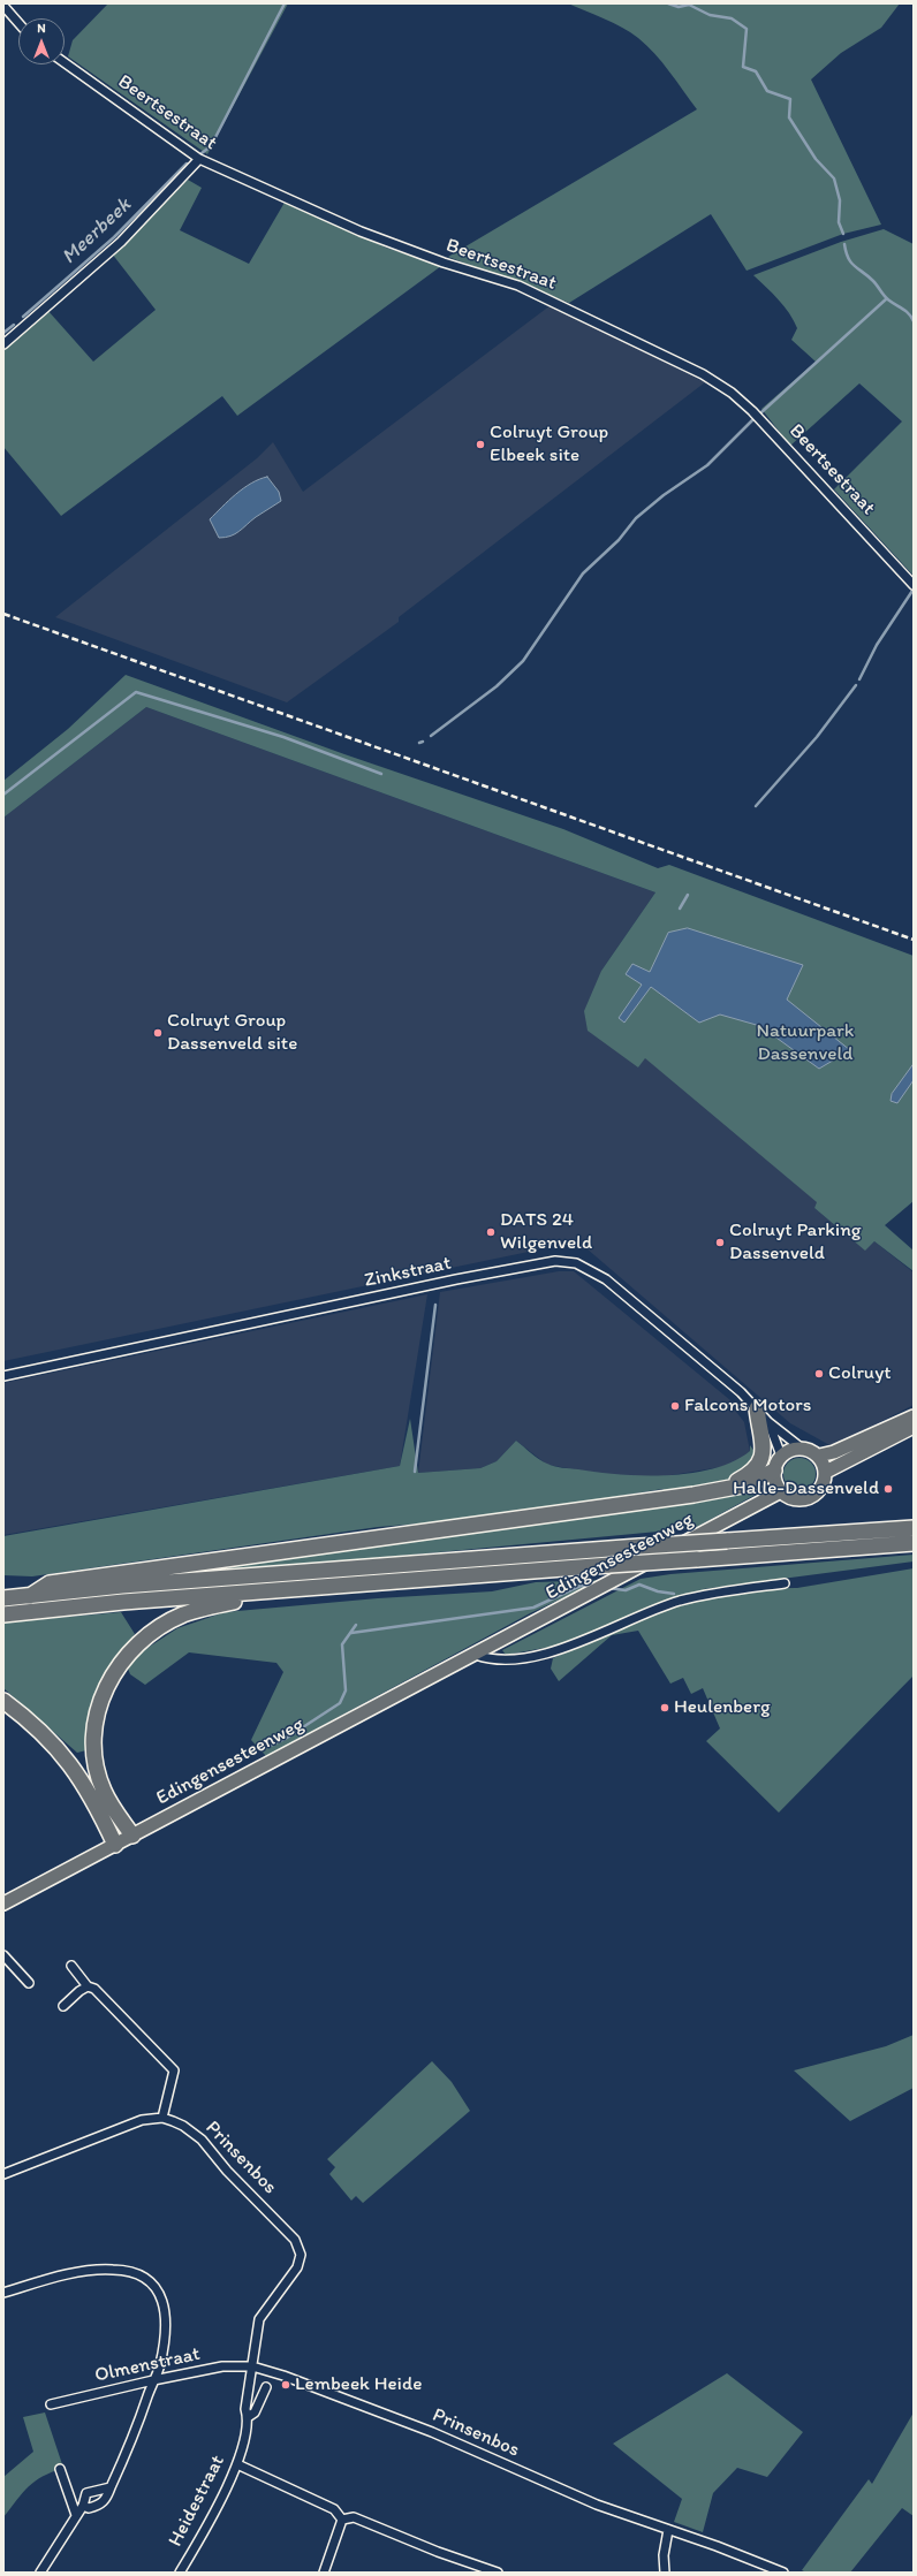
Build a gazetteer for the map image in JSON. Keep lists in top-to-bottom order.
{
  "streets": {
    "main road": ["Edingensesteenweg"],
    "street": [
      "Beertsestraat",
      "Zinkstraat",
      "Prinsenbos",
      "Olmenstraat",
      "Heidestraat"
    ]
  },
  "crossings": [
    ["Zinkstraat", "Edingensesteenweg"],
    ["Prinsenbos", "Olmenstraat"],
    ["Prinsenbos", "Heidestraat"],
    ["Olmenstraat", "Heidestraat"]
  ],
  "water": ["Meerbeek"],
  "parks": ["Natuurpark Dassenveld"],
  "places": [
    "Colruyt Group Elbeek site",
    "Colruyt Group Dassenveld site",
    "DATS 24 Wilgenveld",
    "Colruyt Parking Dassenveld",
    "Colruyt",
    "Falcons Motors",
    "Halle-Dassenveld",
    "Heulenberg",
    "Lembeek Heide"
  ],
  "north": "top"
}
